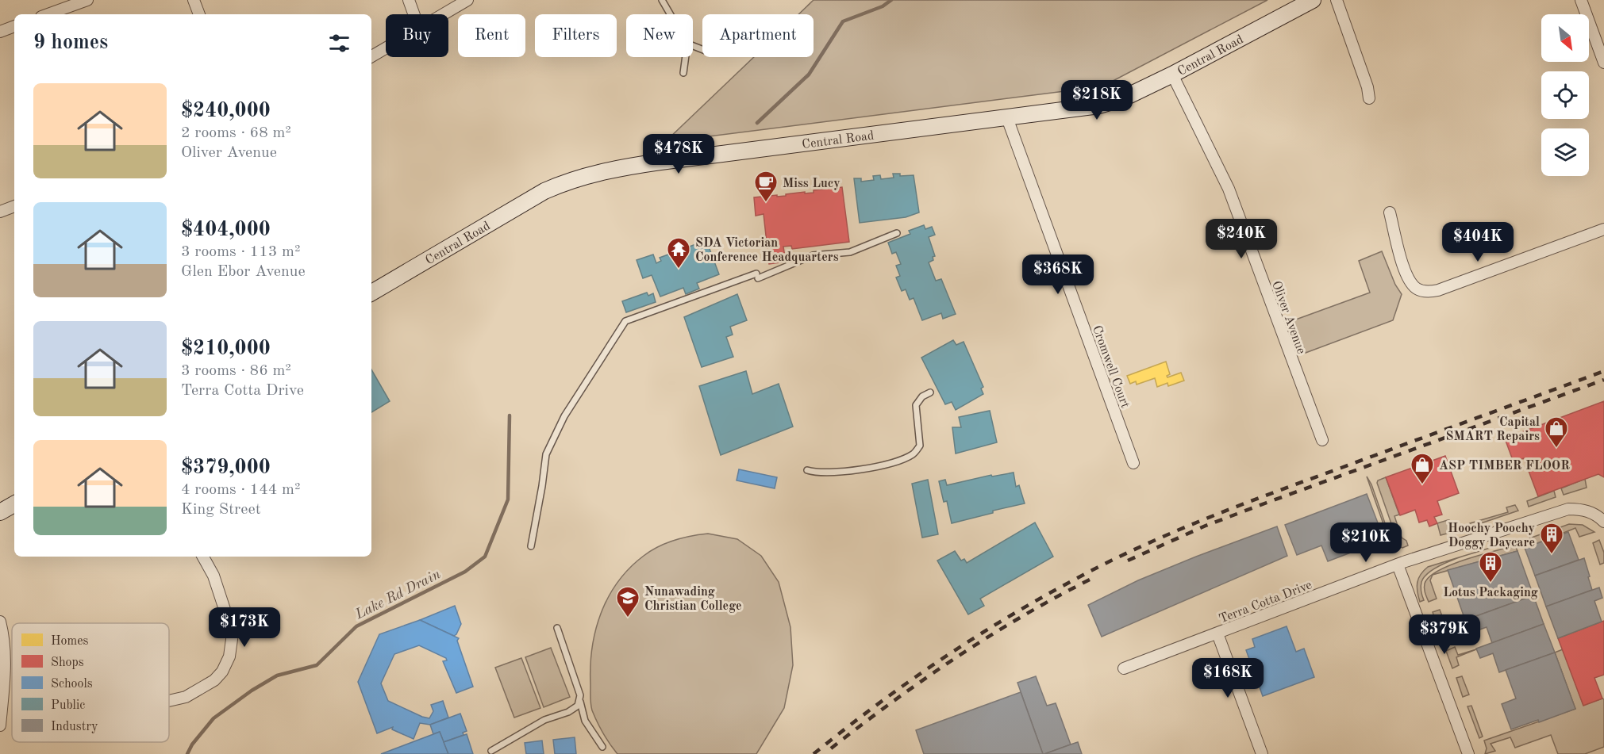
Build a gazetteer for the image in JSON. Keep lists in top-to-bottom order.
{
  "streets": {
    "street": [
      "Central Road",
      "Oliver Avenue",
      "Cromwell Court",
      "Terra Cotta Drive"
    ]
  },
  "crossings": [
    ["Central Road", "Oliver Avenue"],
    ["Central Road", "Cromwell Court"]
  ],
  "water": ["Lake Rd Drain"],
  "places": {
    "cafe": ["Miss Lucy"],
    "temple": ["SDA Victorian Conference Headquarters"],
    "shop": ["Capital SMART Repairs", "ASP TIMBER FLOOR"],
    "building": ["Hoochy Poochy Doggy Daycare", "Lotus Packaging"],
    "school or university": ["Nunawading Christian College"]
  },
  "legend": [
    "Homes",
    "Shops",
    "Schools",
    "Public",
    "Industry"
  ],
  "north": "bottom right",
  "page": {
    "chip": [
      "Buy",
      "Rent",
      "Filters",
      "New",
      "Apartment"
    ],
    "heading": "9 homes",
    "list": [
      {
        "name": "$240,000",
        "note": "2 rooms · 68 m² · Oliver Avenue"
      },
      {
        "name": "$404,000",
        "note": "3 rooms · 113 m² · Glen Ebor Avenue"
      },
      {
        "name": "$210,000",
        "note": "3 rooms · 86 m² · Terra Cotta Drive"
      },
      {
        "name": "$379,000",
        "note": "4 rooms · 144 m² · King Street"
      }
    ],
    "price": [
      "$218K",
      "$478K",
      "$240K",
      "$404K",
      "$368K",
      "$210K",
      "$173K",
      "$379K",
      "$168K"
    ]
  }
}
